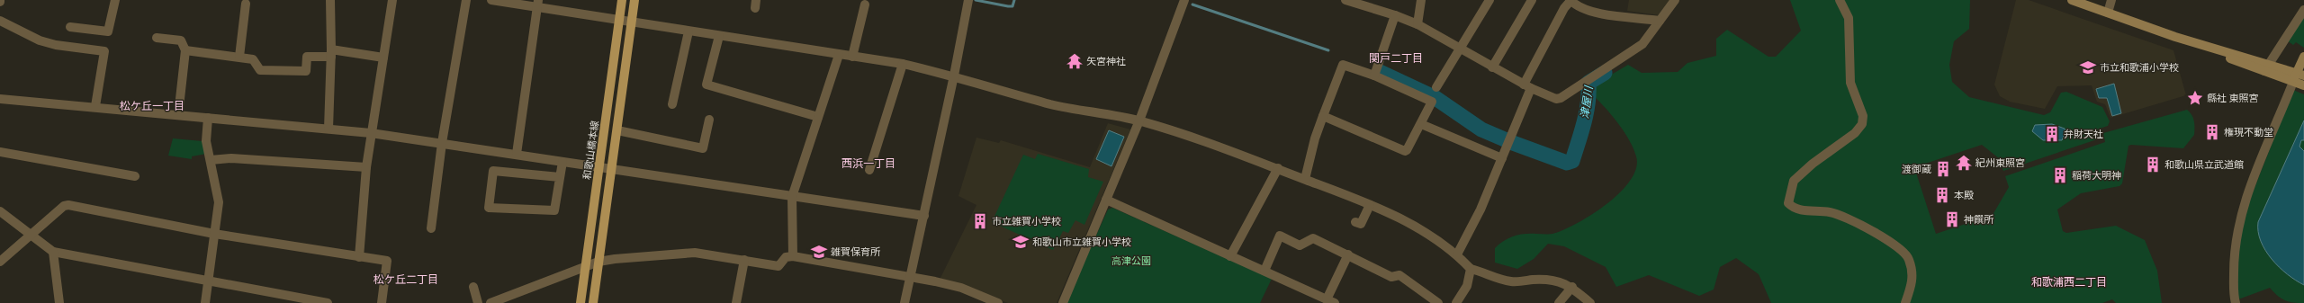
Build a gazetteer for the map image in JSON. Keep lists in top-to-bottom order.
{
  "streets": {
    "main road": ["和歌山橋本線"]
  },
  "districts": [
    "関戸二丁目",
    "松ケ丘一丁目",
    "西浜一丁目",
    "松ケ丘二丁目",
    "和歌浦西二丁目"
  ],
  "water": ["津屋川"],
  "parks": ["高津公園"],
  "places": {
    "temple": ["矢宮神社", "紀州東照宮"],
    "school or university": ["市立和歌浦小学校", "和歌山市立雑賀小学校", "雑賀保育所"],
    "place": ["縣社 東照宮"],
    "building": [
      "権現不動堂",
      "弁財天社",
      "和歌山県立武道館",
      "渡御蔵",
      "稲荷大明神",
      "本殿",
      "神饌所",
      "市立雑賀小学校"
    ]
  }
}
